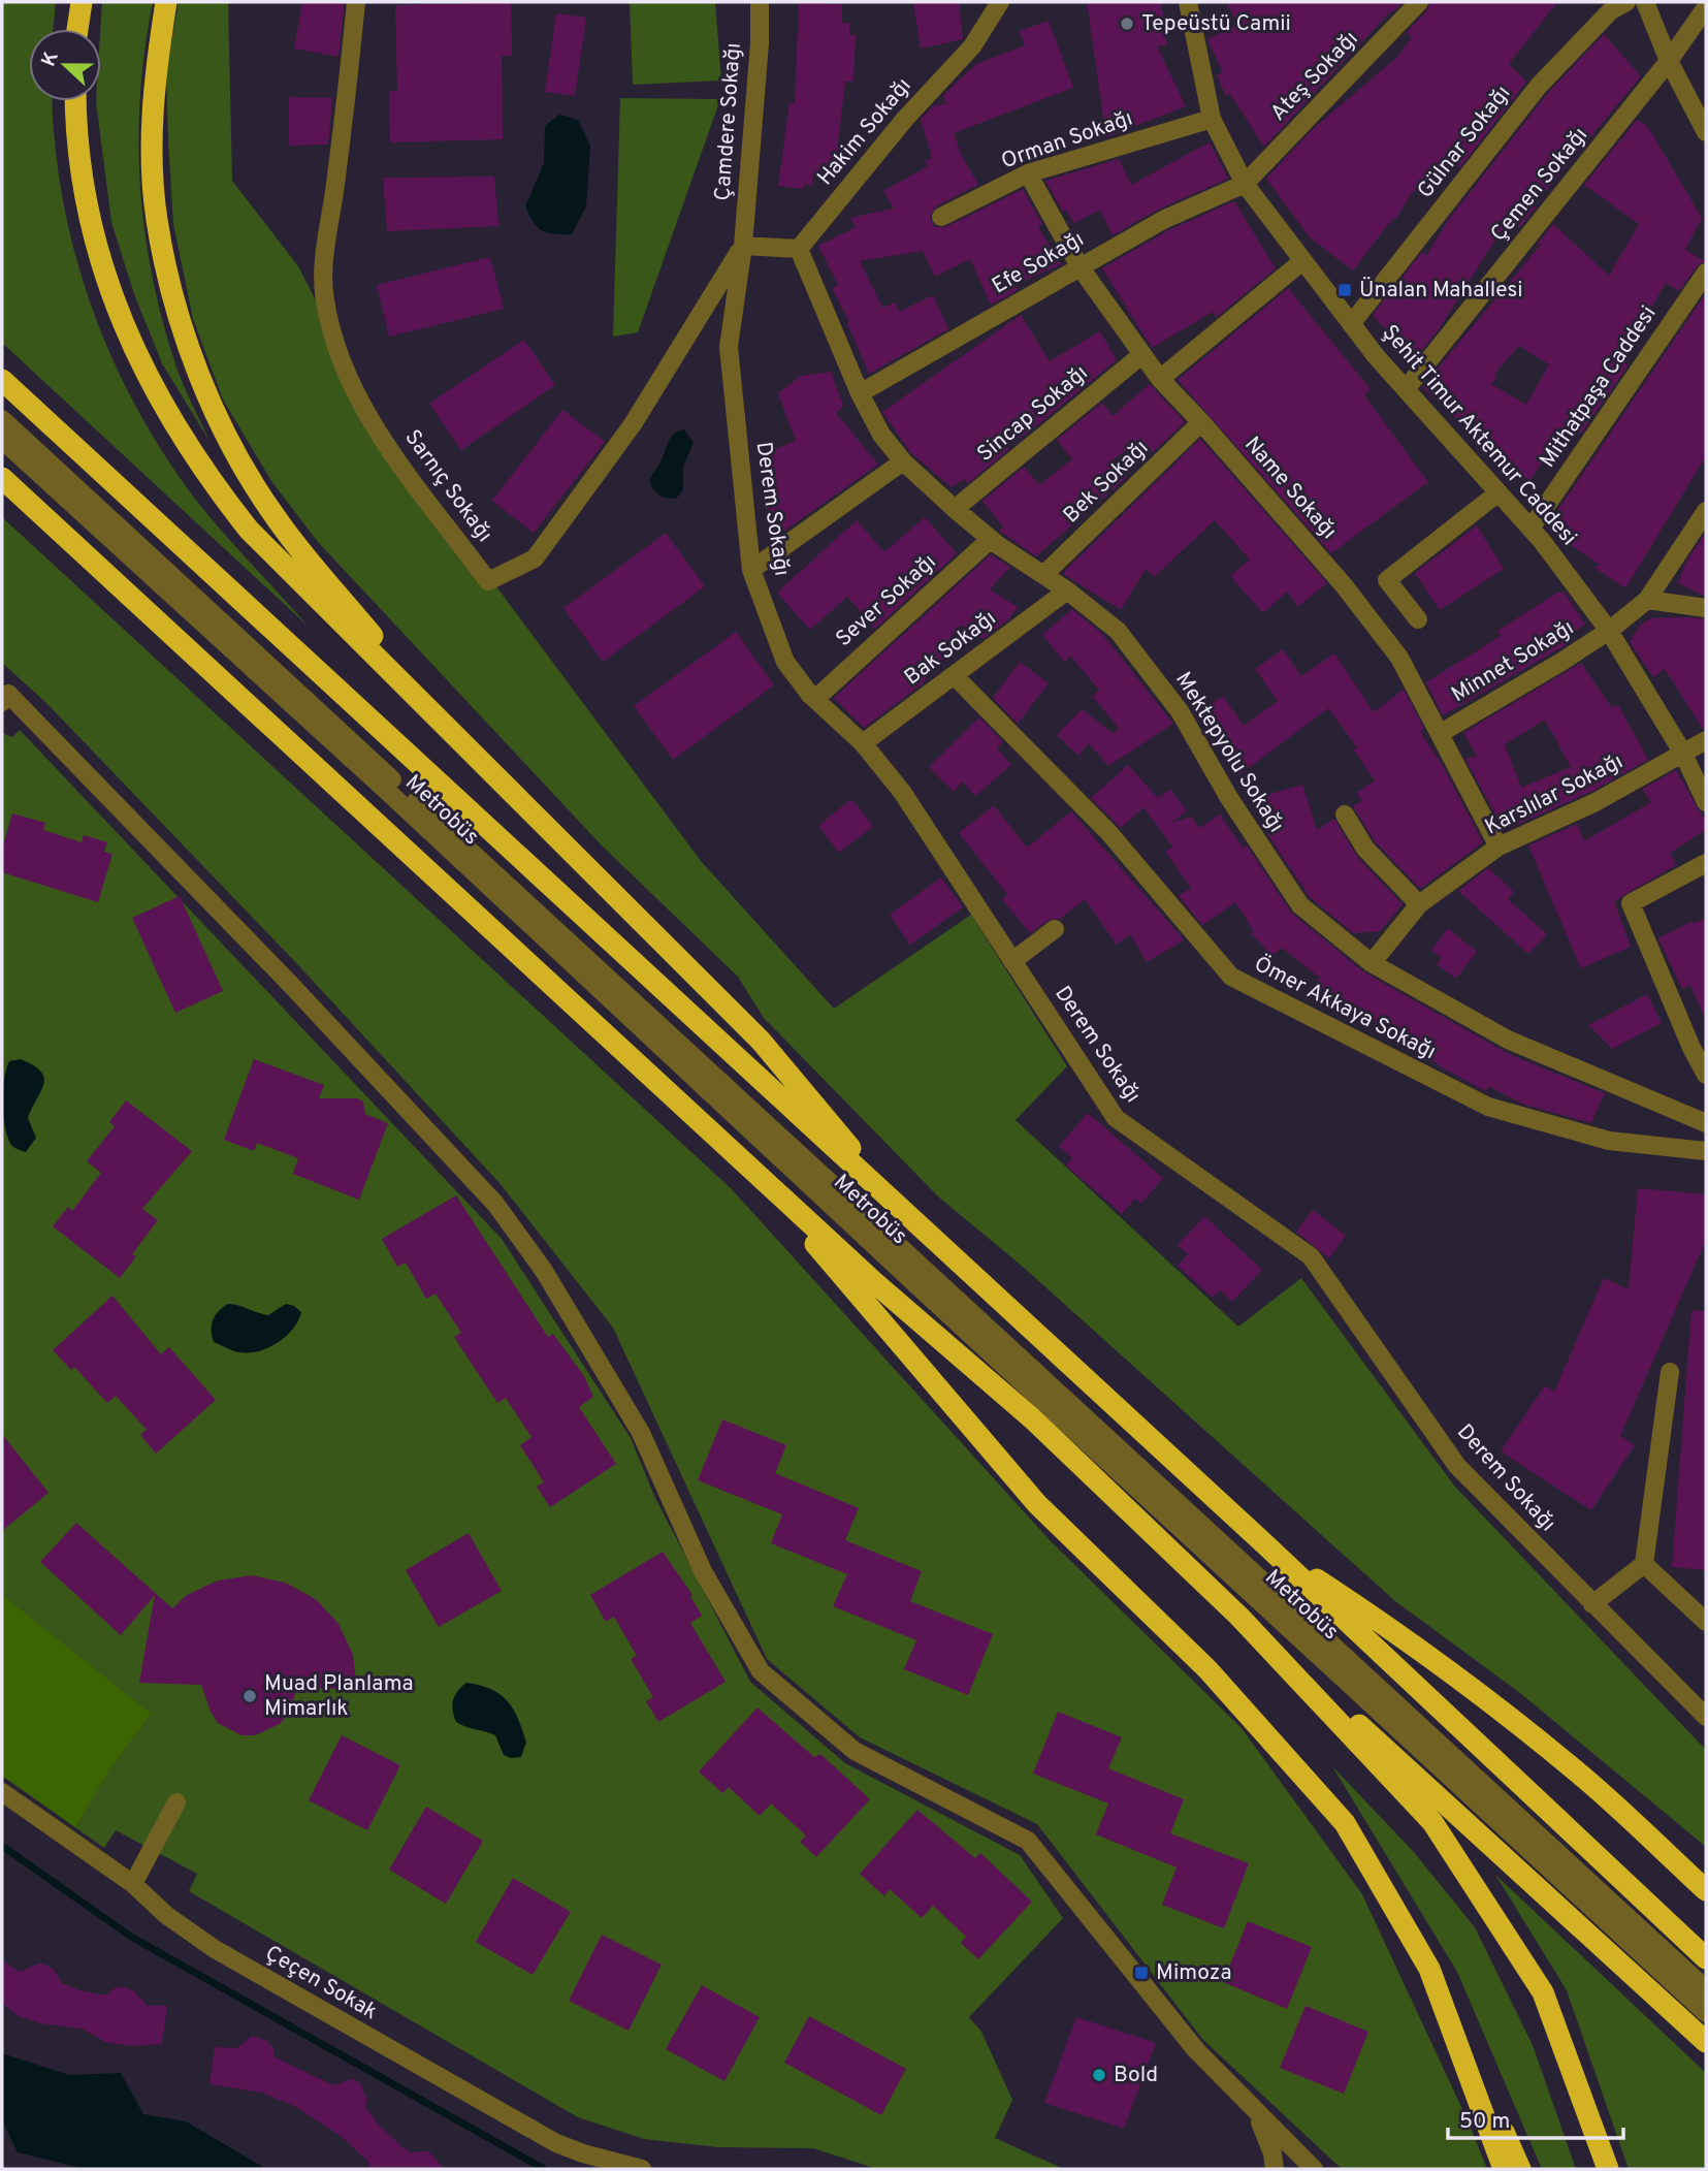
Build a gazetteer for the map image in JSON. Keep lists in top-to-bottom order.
{
  "streets": {
    "street": [
      "Ateş Sokağı",
      "Çamdere Sokağı",
      "Hakim Sokağı",
      "Orman Sokağı",
      "Gülnar Sokağı",
      "Çemen Sokağı",
      "Efe Sokağı",
      "Mithatpaşa Caddesi",
      "Sincap Sokağı",
      "Şehit Timur Aktemur Caddesi",
      "Bek Sokağı",
      "Sarnıç Sokağı",
      "Name Sokağı",
      "Derem Sokağı",
      "Sever Sokağı",
      "Bak Sokağı",
      "Minnet Sokağı",
      "Mektepyolu Sokağı",
      "Karslılar Sokağı",
      "Metrobüs",
      "Ömer Akkaya Sokağı",
      "Çeçen Sokak"
    ]
  },
  "crossings": [
    ["Ateş Sokağı", "Efe Sokağı"],
    ["Ateş Sokağı", "Şehit Timur Aktemur Caddesi"],
    ["Çamdere Sokağı", "Sarnıç Sokağı"],
    ["Çamdere Sokağı", "Derem Sokağı"],
    ["Hakim Sokağı", "Mektepyolu Sokağı"],
    ["Orman Sokağı", "Şehit Timur Aktemur Caddesi"],
    ["Orman Sokağı", "Name Sokağı"],
    ["Gülnar Sokağı", "Şehit Timur Aktemur Caddesi"],
    ["Çemen Sokağı", "Şehit Timur Aktemur Caddesi"],
    ["Efe Sokağı", "Şehit Timur Aktemur Caddesi"],
    ["Efe Sokağı", "Name Sokağı"],
    ["Efe Sokağı", "Mektepyolu Sokağı"],
    ["Mithatpaşa Caddesi", "Şehit Timur Aktemur Caddesi"],
    ["Sincap Sokağı", "Name Sokağı"],
    ["Sincap Sokağı", "Mektepyolu Sokağı"],
    ["Şehit Timur Aktemur Caddesi", "Minnet Sokağı"],
    ["Şehit Timur Aktemur Caddesi", "Karslılar Sokağı"],
    ["Bek Sokağı", "Name Sokağı"],
    ["Bek Sokağı", "Mektepyolu Sokağı"],
    ["Sarnıç Sokağı", "Derem Sokağı"],
    ["Name Sokağı", "Minnet Sokağı"],
    ["Name Sokağı", "Karslılar Sokağı"],
    ["Derem Sokağı", "Sever Sokağı"],
    ["Derem Sokağı", "Bak Sokağı"],
    ["Sever Sokağı", "Mektepyolu Sokağı"],
    ["Bak Sokağı", "Mektepyolu Sokağı"],
    ["Bak Sokağı", "Ömer Akkaya Sokağı"],
    ["Mektepyolu Sokağı", "Karslılar Sokağı"]
  ],
  "places": {
    "other": ["Tepeüstü Camii", "Muad Planlama Mimarlık", "Bold"],
    "transit": ["Ünalan Mahallesi", "Mimoza"]
  },
  "scale_bar": "50 m",
  "north": "left"
}
